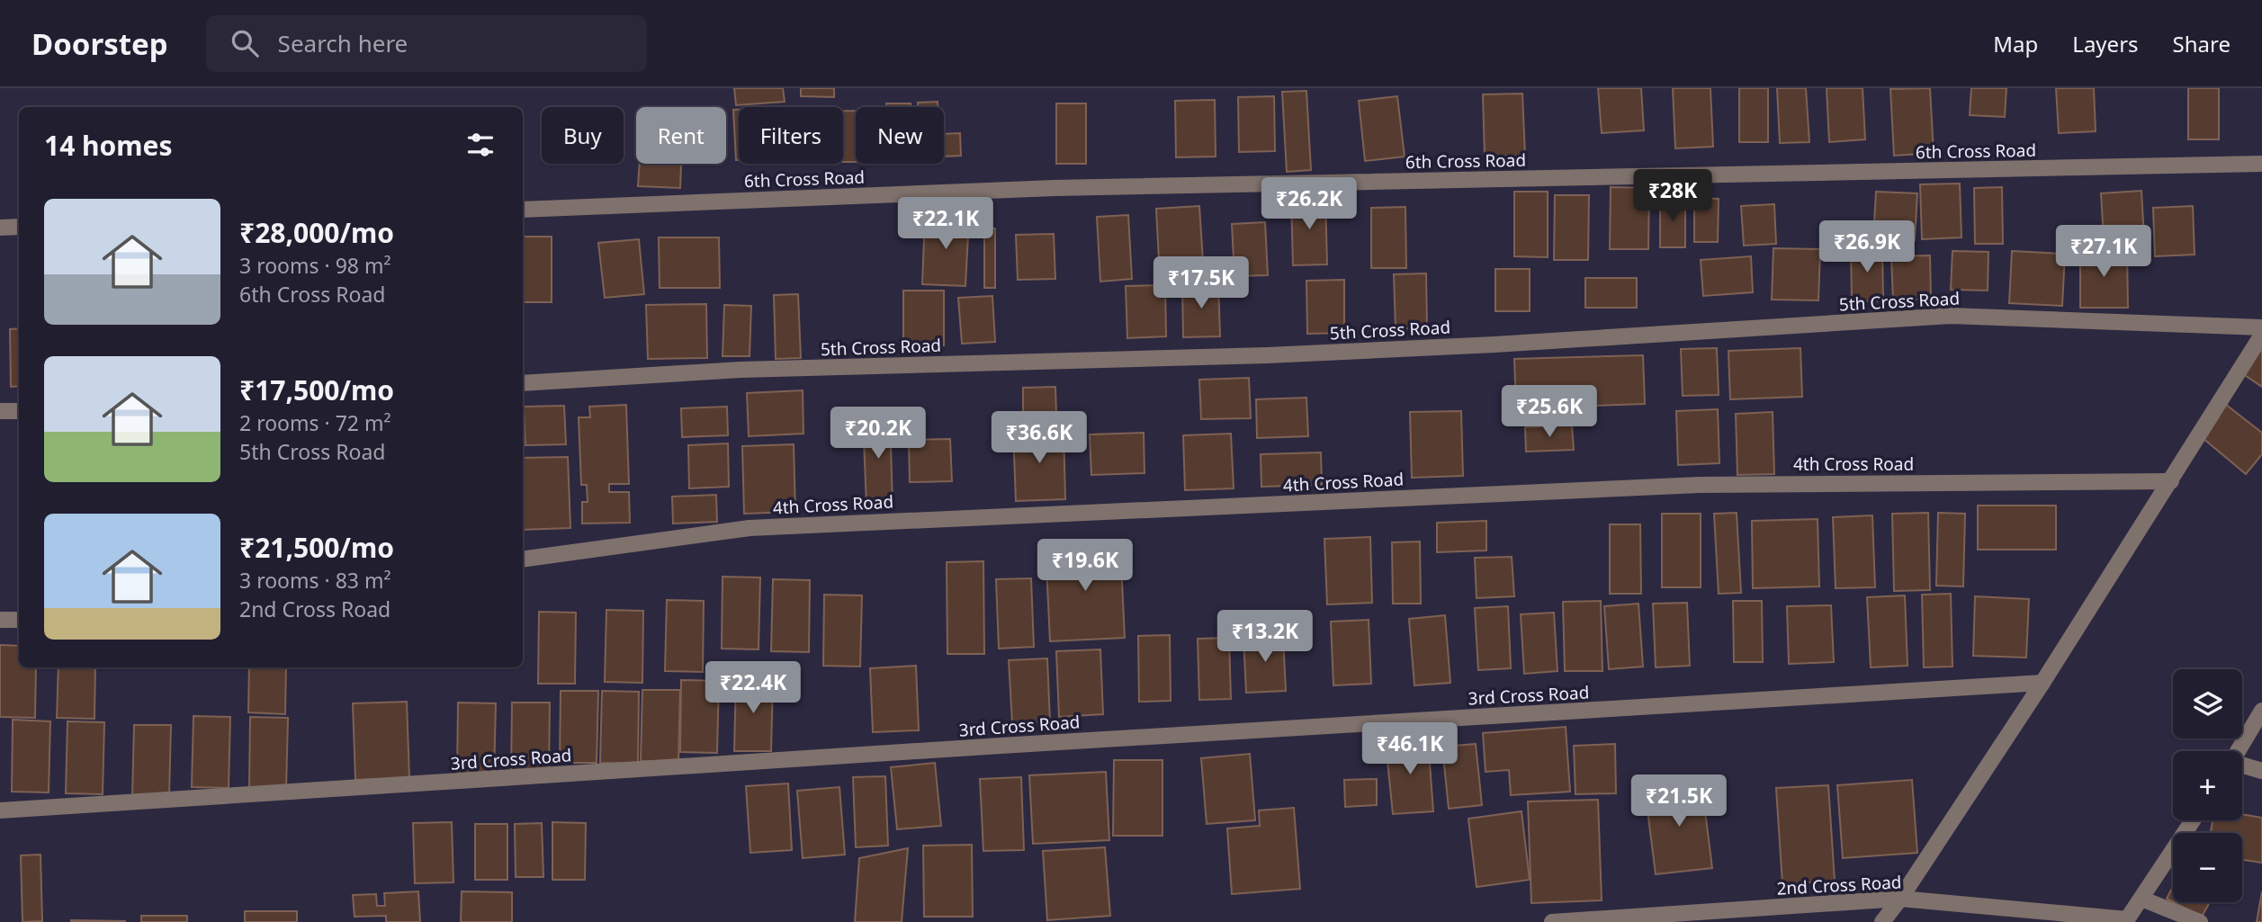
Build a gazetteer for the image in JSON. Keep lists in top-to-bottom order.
{
  "streets": {
    "street": [
      "6th Cross Road",
      "5th Cross Road",
      "4th Cross Road",
      "3rd Cross Road",
      "2nd Cross Road"
    ]
  },
  "page": {
    "header": "Doorstep",
    "search": "Search here",
    "nav": ["Map", "Layers", "Share"],
    "chip": [
      "Buy",
      "Rent",
      "Filters",
      "New"
    ],
    "heading": "14 homes",
    "price": [
      "₹28K",
      "₹26.2K",
      "₹22.1K",
      "₹26.9K",
      "₹27.1K",
      "₹17.5K",
      "₹25.6K",
      "₹20.2K",
      "₹36.6K",
      "₹19.6K",
      "₹13.2K",
      "₹22.4K",
      "₹46.1K",
      "₹21.5K"
    ],
    "list": [
      {
        "name": "₹28,000/mo",
        "note": "3 rooms · 98 m² · 6th Cross Road"
      },
      {
        "name": "₹17,500/mo",
        "note": "2 rooms · 72 m² · 5th Cross Road"
      },
      {
        "name": "₹21,500/mo",
        "note": "3 rooms · 83 m² · 2nd Cross Road"
      }
    ],
    "map_buttons": ["+", "−"]
  }
}
